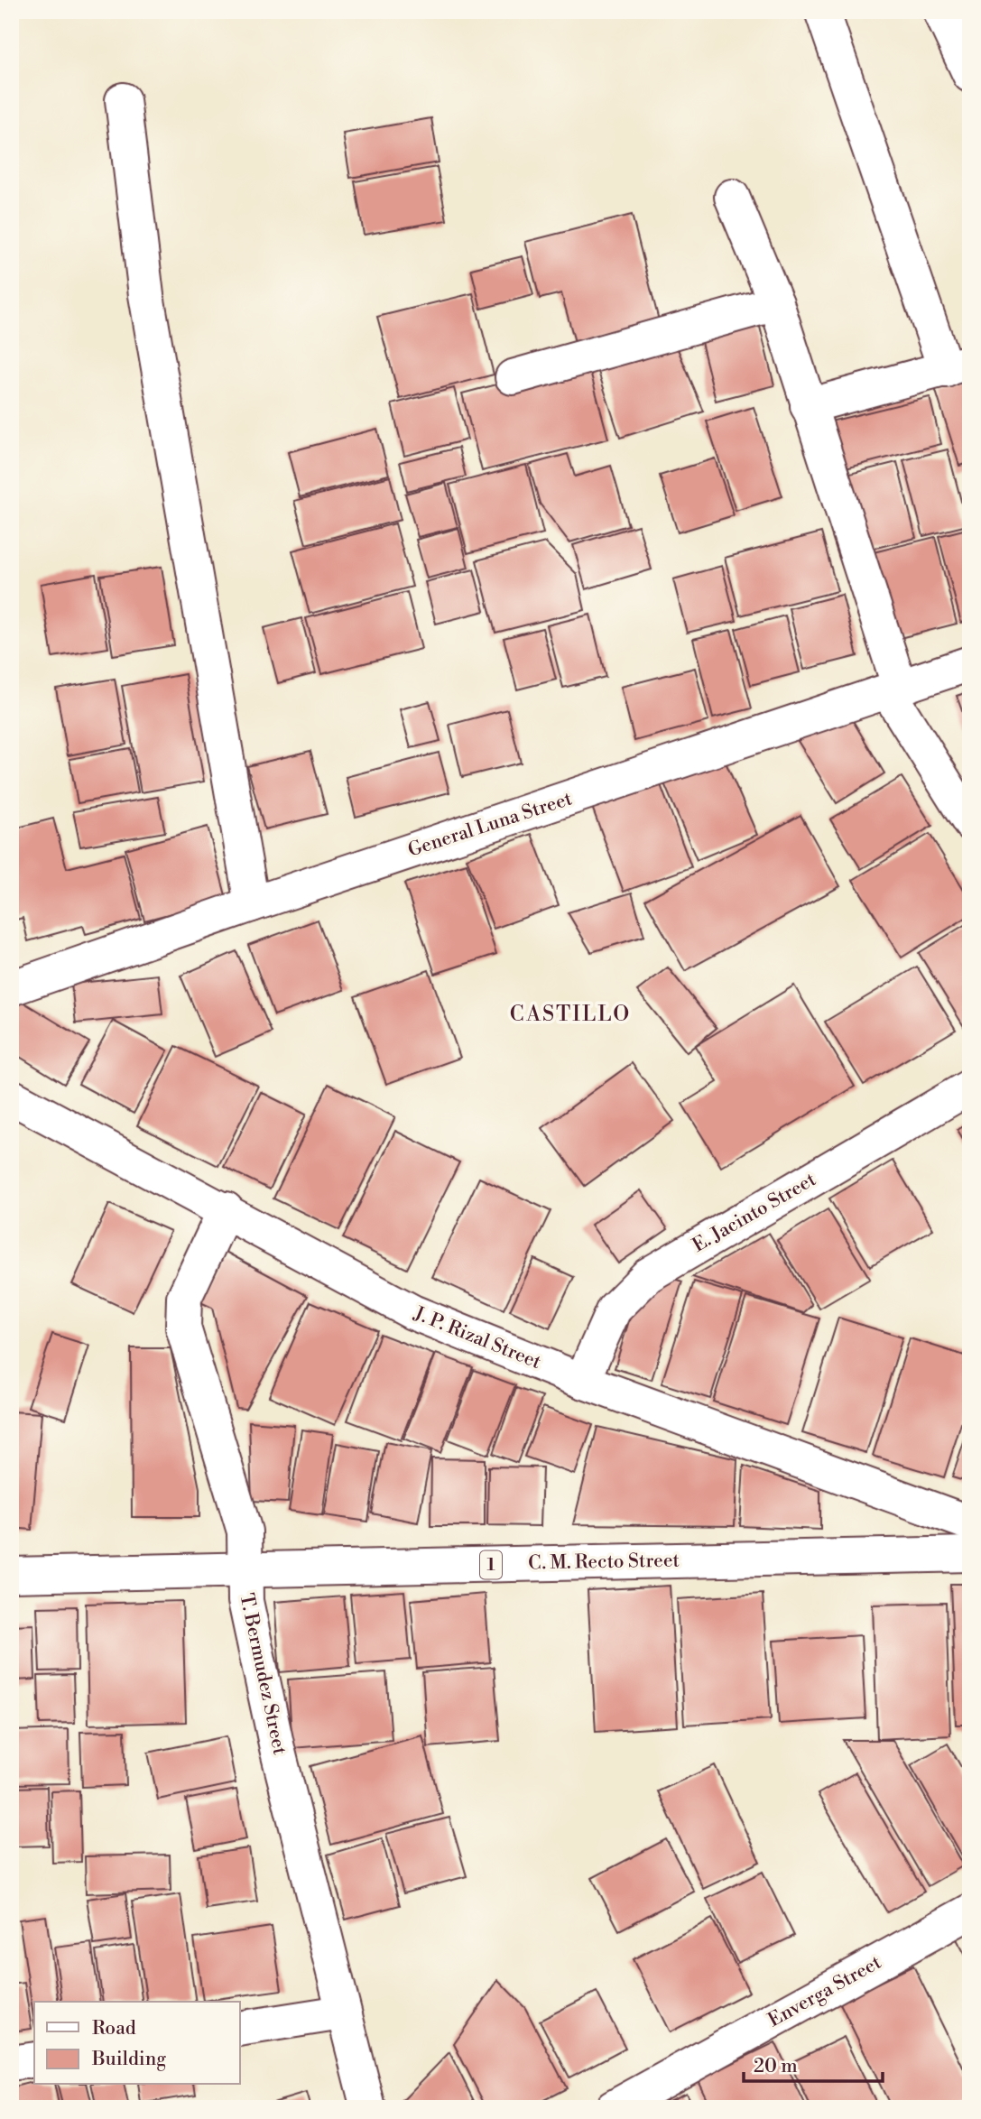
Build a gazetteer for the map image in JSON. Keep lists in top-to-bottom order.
{
  "streets": {
    "street": [
      "General Luna Street",
      "E. Jacinto Street",
      "J. P. Rizal Street",
      "C. M. Recto Street",
      "1",
      "T. Bermudez Street",
      "Enverga Street"
    ]
  },
  "crossings": [
    ["E. Jacinto Street", "J. P. Rizal Street"],
    ["J. P. Rizal Street", "T. Bermudez Street"],
    ["C. M. Recto Street", "T. Bermudez Street"]
  ],
  "districts": ["CASTILLO"],
  "legend": ["Road", "Building"],
  "scale_bar": "20 m"
}
